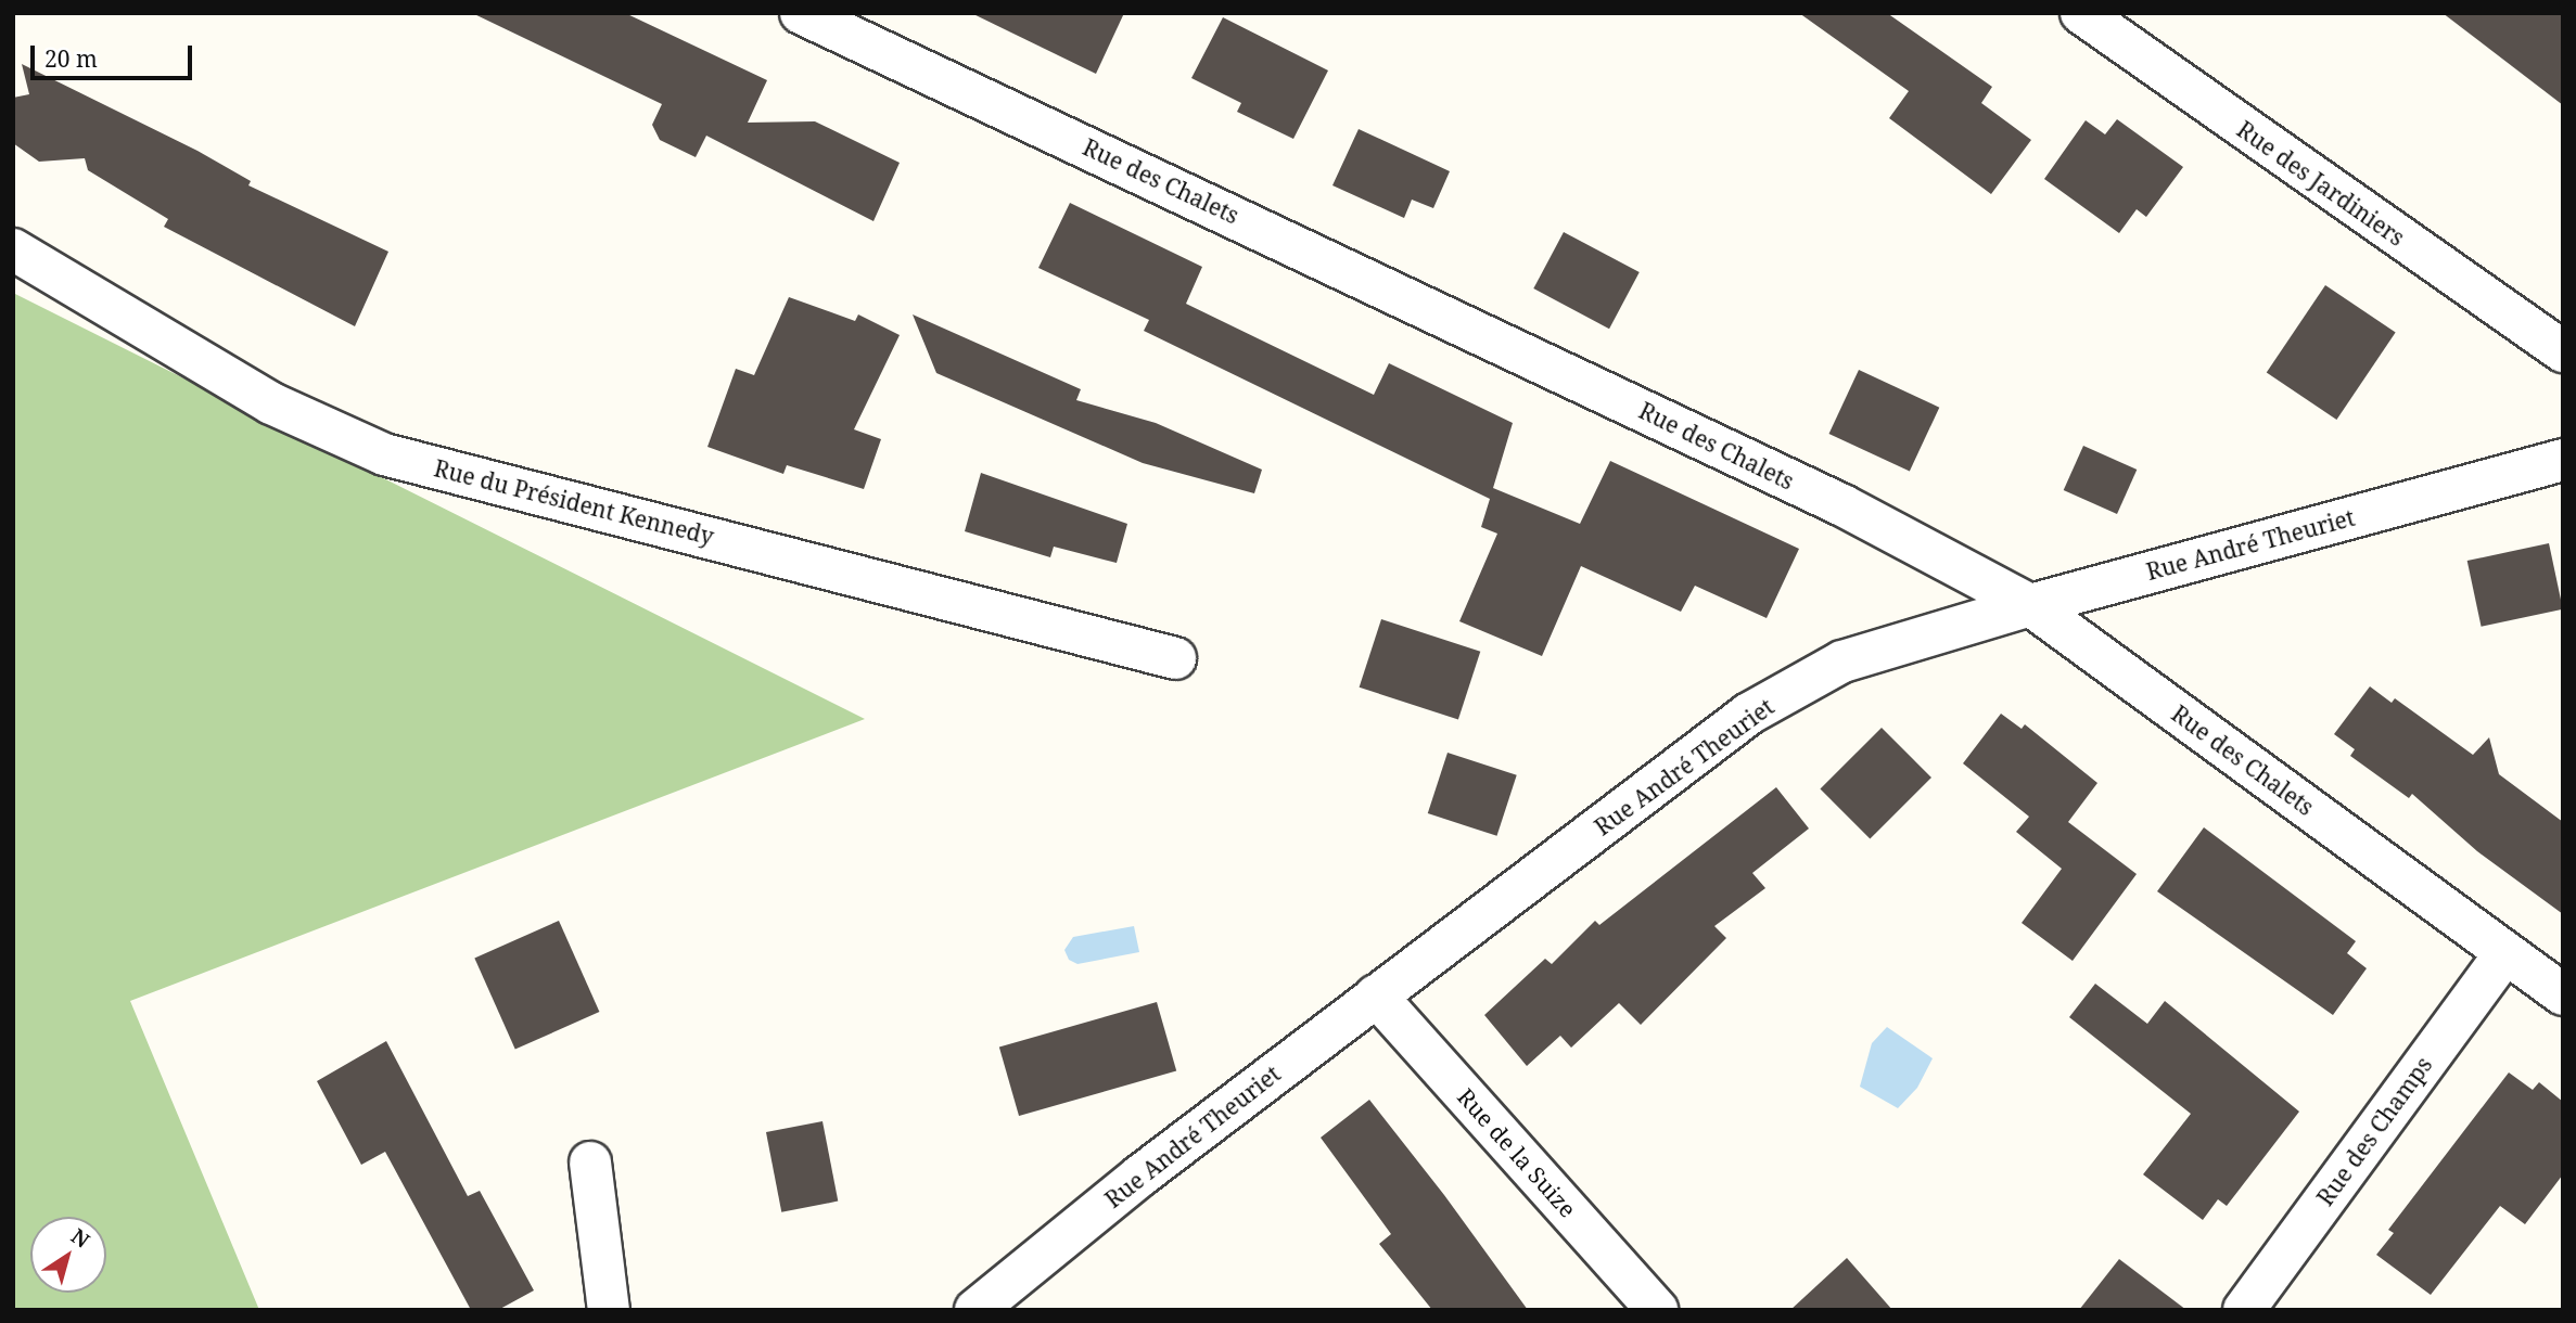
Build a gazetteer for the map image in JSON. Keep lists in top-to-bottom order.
{
  "streets": {
    "street": [
      "Rue des Chalets",
      "Rue des Jardiniers",
      "Rue du Président Kennedy",
      "Rue André Theuriet",
      "Rue des Champs",
      "Rue de la Suize"
    ]
  },
  "crossings": [
    ["Rue des Chalets", "Rue André Theuriet"],
    ["Rue des Chalets", "Rue des Champs"],
    ["Rue André Theuriet", "Rue de la Suize"]
  ],
  "scale_bar": "20 m",
  "north": "top right"
}
